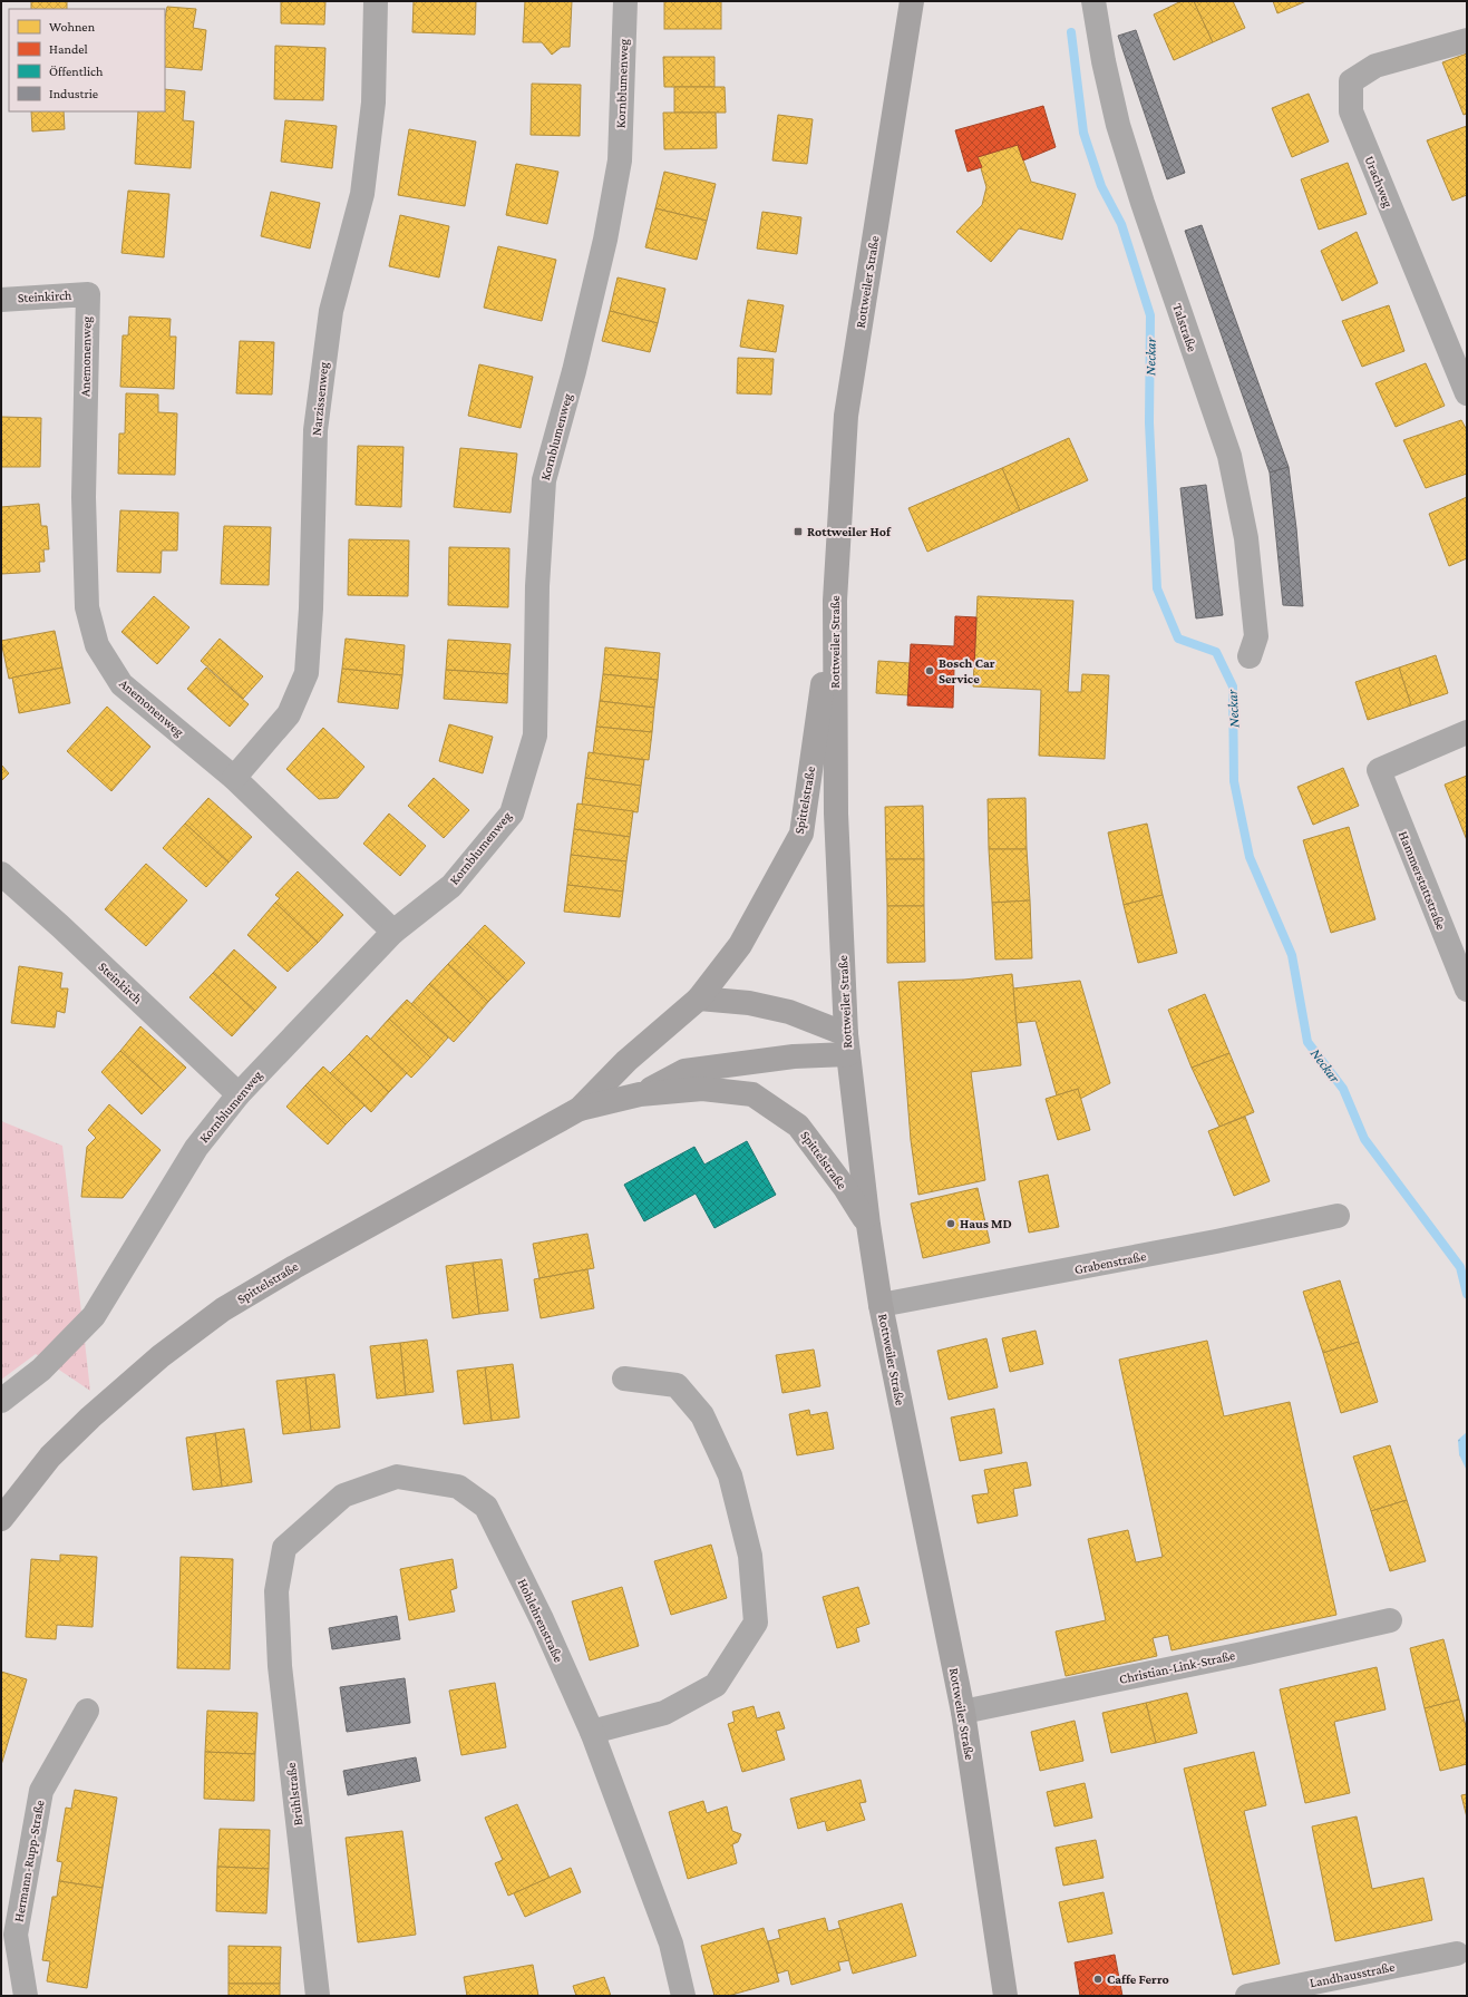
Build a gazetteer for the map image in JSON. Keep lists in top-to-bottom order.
{
  "streets": {
    "main road": ["Rottweiler Straße", "Spittelstraße"],
    "street": [
      "Kornblumenweg",
      "Urachweg",
      "Steinkirch",
      "Talstraße",
      "Anemonenweg",
      "Narzissenweg",
      "Hammerstattstraße",
      "Grabenstraße",
      "Hohlehrenstraße",
      "Christian-Link-Straße",
      "Brühlstraße",
      "Hermann-Rupp-Straße",
      "Landhausstraße"
    ]
  },
  "crossings": [
    ["Kornblumenweg", "Steinkirch"],
    ["Kornblumenweg", "Anemonenweg"],
    ["Rottweiler Straße", "Spittelstraße"],
    ["Rottweiler Straße", "Grabenstraße"],
    ["Rottweiler Straße", "Christian-Link-Straße"],
    ["Steinkirch", "Anemonenweg"],
    ["Anemonenweg", "Narzissenweg"],
    ["Hohlehrenstraße", "Brühlstraße"]
  ],
  "water": ["Neckar"],
  "places": {
    "transit": ["Rottweiler Hof"],
    "other": ["Bosch Car Service", "Haus MD", "Caffe Ferro"]
  },
  "legend": [
    "Wohnen",
    "Handel",
    "Öffentlich",
    "Industrie"
  ]
}
